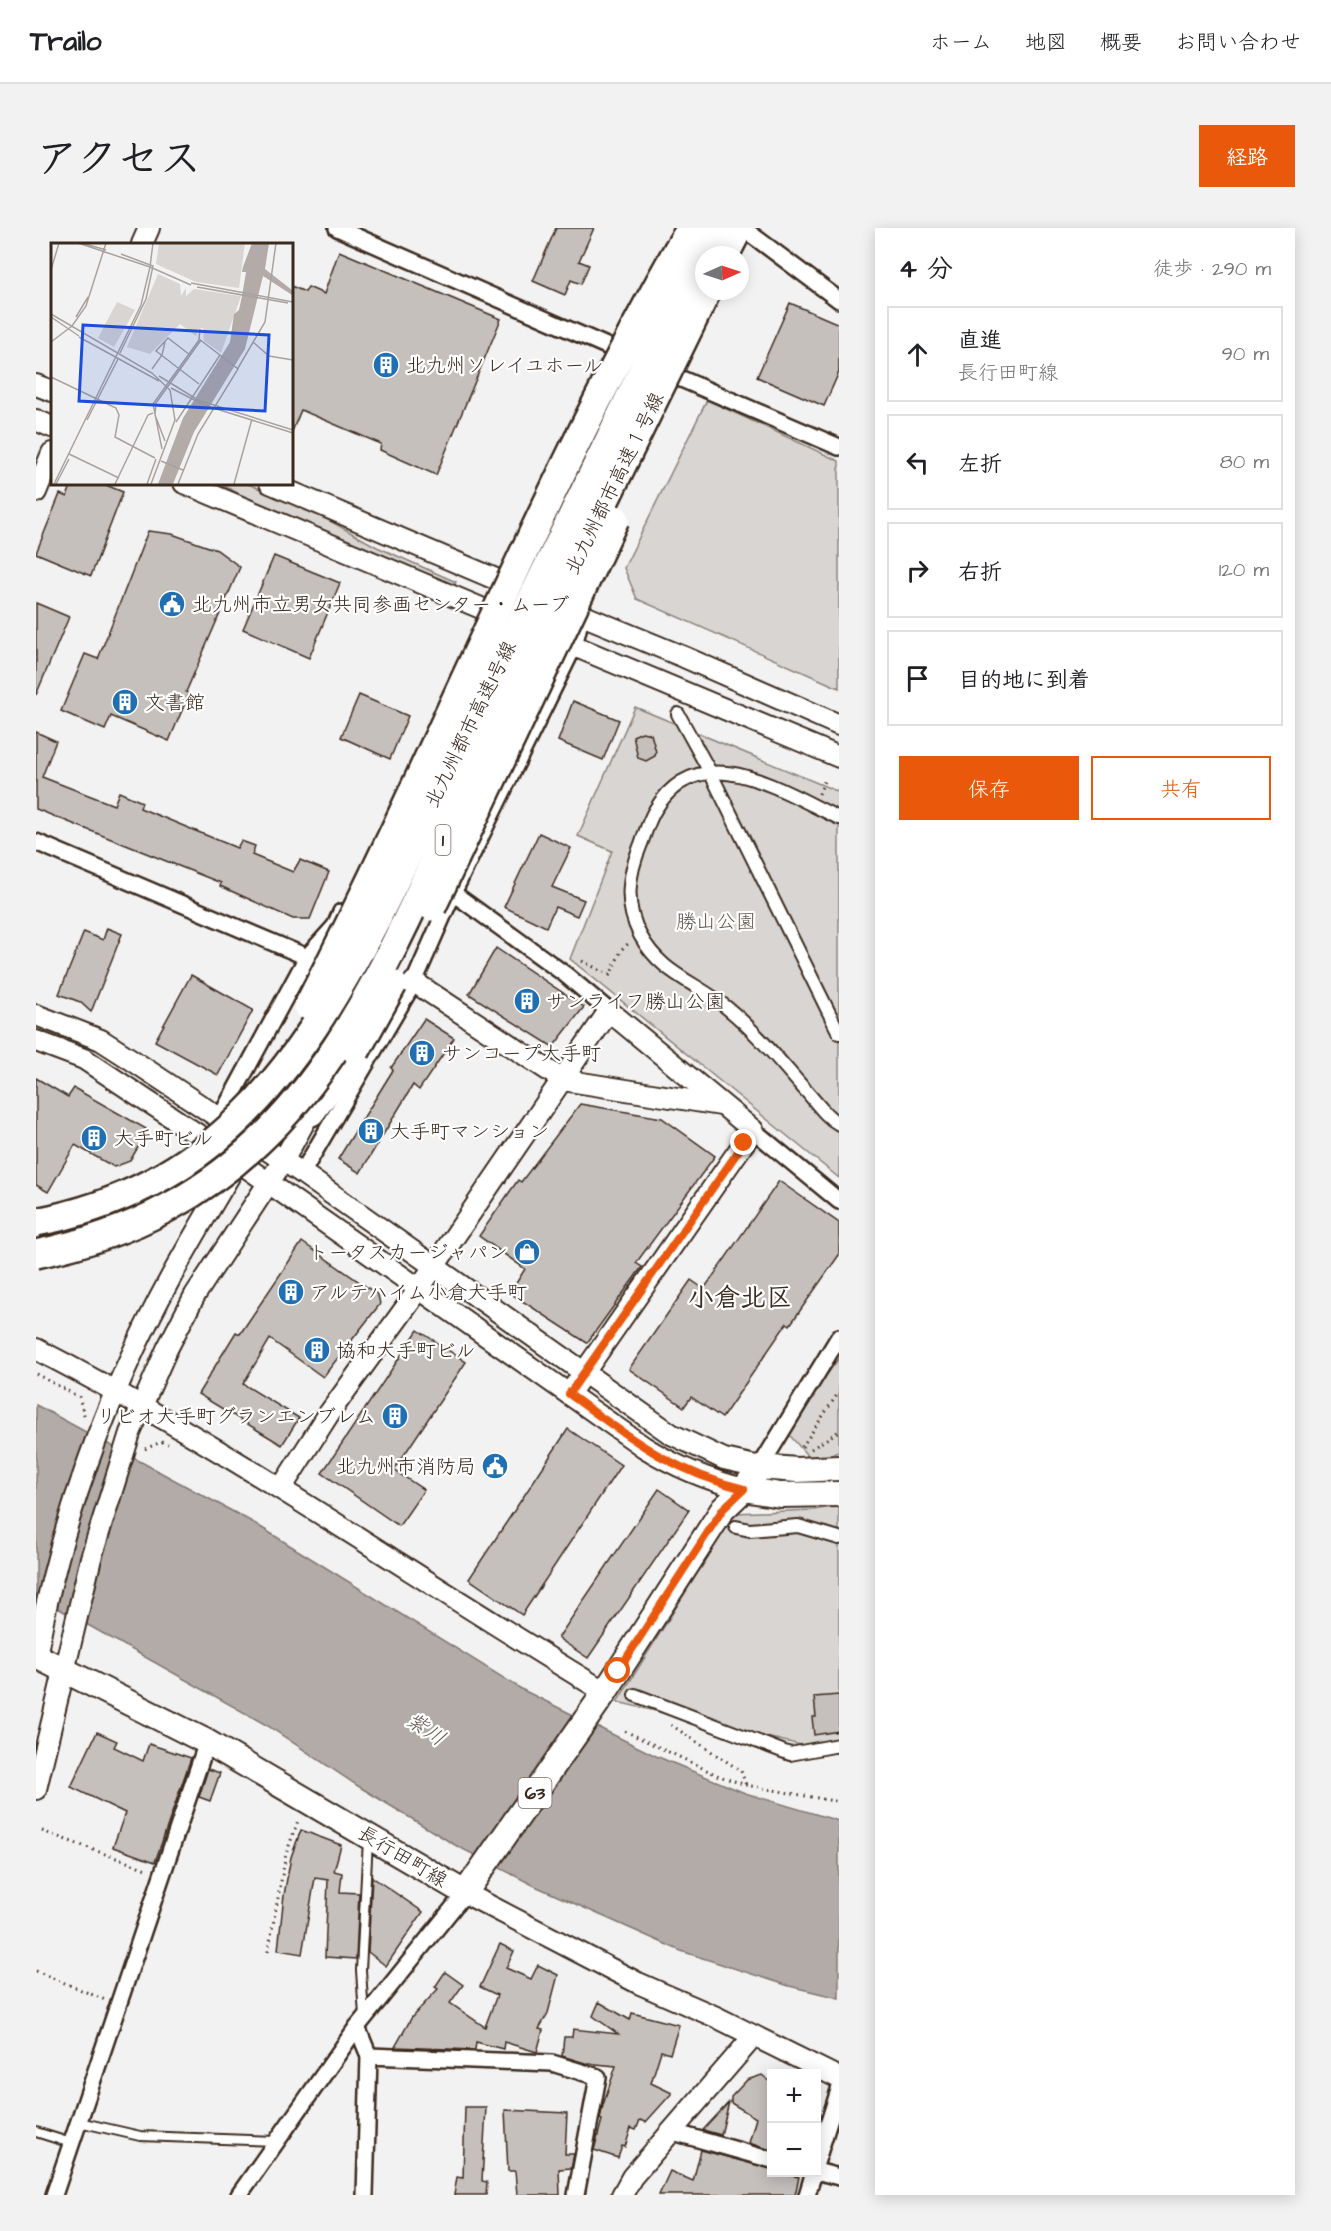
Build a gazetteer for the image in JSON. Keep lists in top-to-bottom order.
{
  "streets": {
    "highway": ["北九州都市高速１号線", "北九州都市高速1号線", "1"],
    "main road": ["63", "長行田町線"]
  },
  "districts": ["小倉北区"],
  "water": ["紫川"],
  "parks": ["勝山公園"],
  "places": {
    "building": [
      "北九州ソレイユホール",
      "文書館",
      "サンライフ勝山公園",
      "サンコープ大手町",
      "大手町マンション",
      "大手町ビル",
      "アルテハイム小倉大手町",
      "協和大手町ビル",
      "リビオ大手町グランエンブレム"
    ],
    "public building": ["北九州市立男女共同参画センター・ムーブ", "北九州市消防局"],
    "shop": ["トータスカージャパン"]
  },
  "north": "right",
  "page": {
    "header": "Trailo",
    "nav": [
      "ホーム",
      "地図",
      "概要",
      "お問い合わせ"
    ],
    "title": "アクセス",
    "buttons": [
      "経路",
      ["保存", "共有"]
    ],
    "heading": ["4 分", "徒歩 · 290 m"],
    "list": [
      ["直進", "長行田町線", "90 m"],
      ["左折", "80 m"],
      ["右折", "120 m"],
      "目的地に到着"
    ],
    "map_buttons": ["+", "−"]
  }
}
